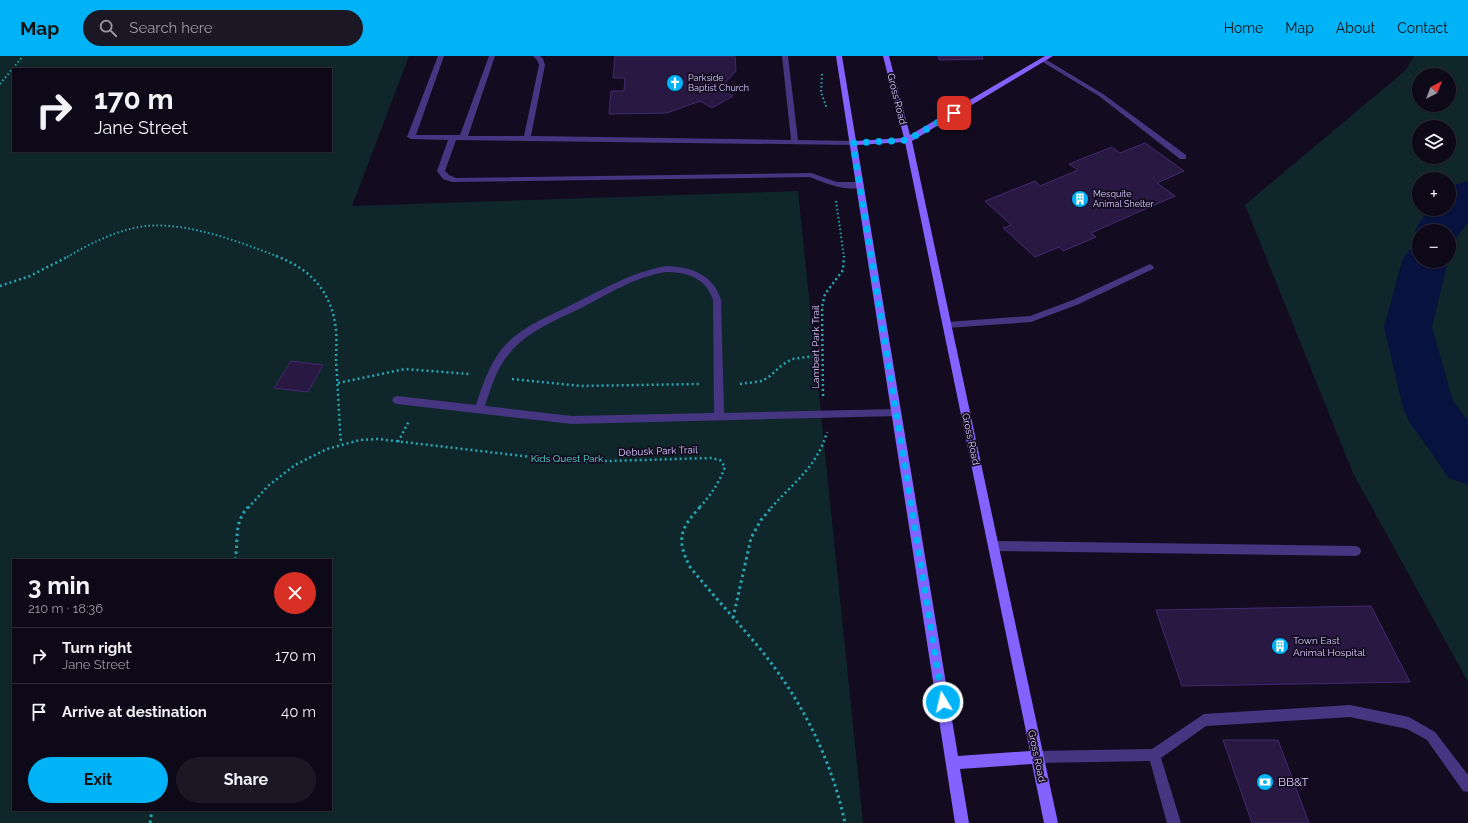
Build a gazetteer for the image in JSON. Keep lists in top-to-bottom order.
{
  "streets": {
    "main road": ["Gross Road"],
    "path": ["Lambert Park Trail", "Debusk Park Trail"]
  },
  "crossings": [
    ["Lambert Park Trail", "Debusk Park Trail"]
  ],
  "parks": ["Kids Quest Park"],
  "places": {
    "church": ["Parkside Baptist Church"],
    "building": ["Mesquite Animal Shelter", "Town East Animal Hospital"],
    "bank": ["BB&T"]
  },
  "north": "top right",
  "page": {
    "header": "Map",
    "search": "Search here",
    "nav": [
      "Home",
      "Map",
      "About",
      "Contact"
    ],
    "map_buttons": ["+", "−"],
    "turn": ["170 m", "Jane Street"],
    "heading": ["3 min", "210 m · 18:36"],
    "list": [
      {
        "name": "Turn right",
        "note": "Jane Street",
        "value": "170 m"
      },
      {
        "name": "Arrive at destination",
        "value": "40 m"
      }
    ],
    "buttons": ["Exit", "Share"]
  }
}
